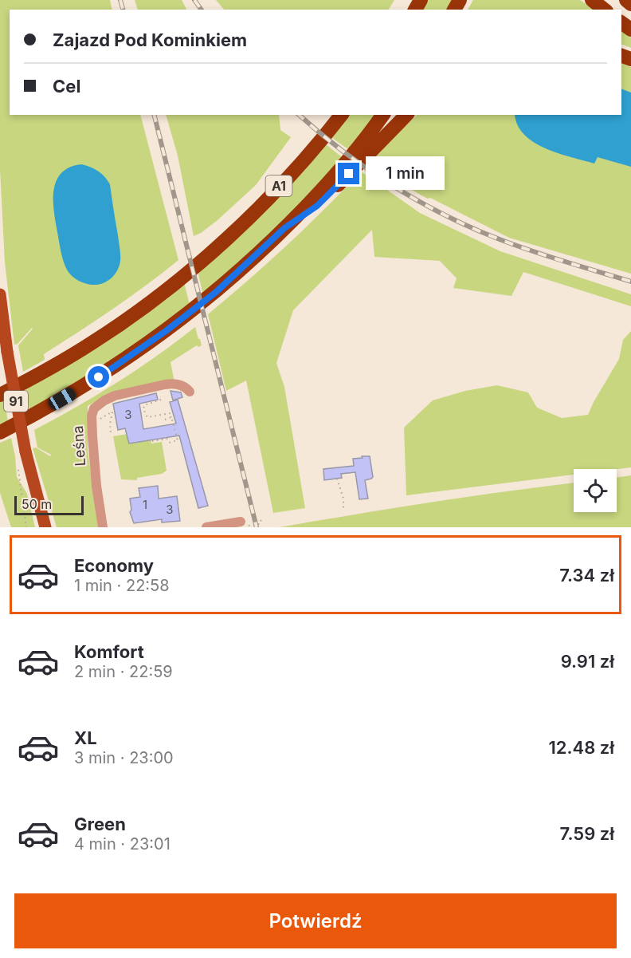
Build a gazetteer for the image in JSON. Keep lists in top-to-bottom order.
{
  "streets": {
    "highway": ["A1"],
    "main road": ["91"],
    "street": ["Leśna"]
  },
  "house_numbers": ["3", "1", "3"],
  "scale_bar": "50 m",
  "page": {
    "banner": ["Zajazd Pod Kominkiem", "Cel"],
    "bubble": "1 min",
    "scale": "50 m",
    "list": [
      {
        "name": "Economy",
        "note": "1 min · 22:58",
        "value": "7.34 zł"
      },
      {
        "name": "Komfort",
        "note": "2 min · 22:59",
        "value": "9.91 zł"
      },
      {
        "name": "XL",
        "note": "3 min · 23:00",
        "value": "12.48 zł"
      },
      {
        "name": "Green",
        "note": "4 min · 23:01",
        "value": "7.59 zł"
      }
    ],
    "buttons": "Potwierdź"
  }
}
